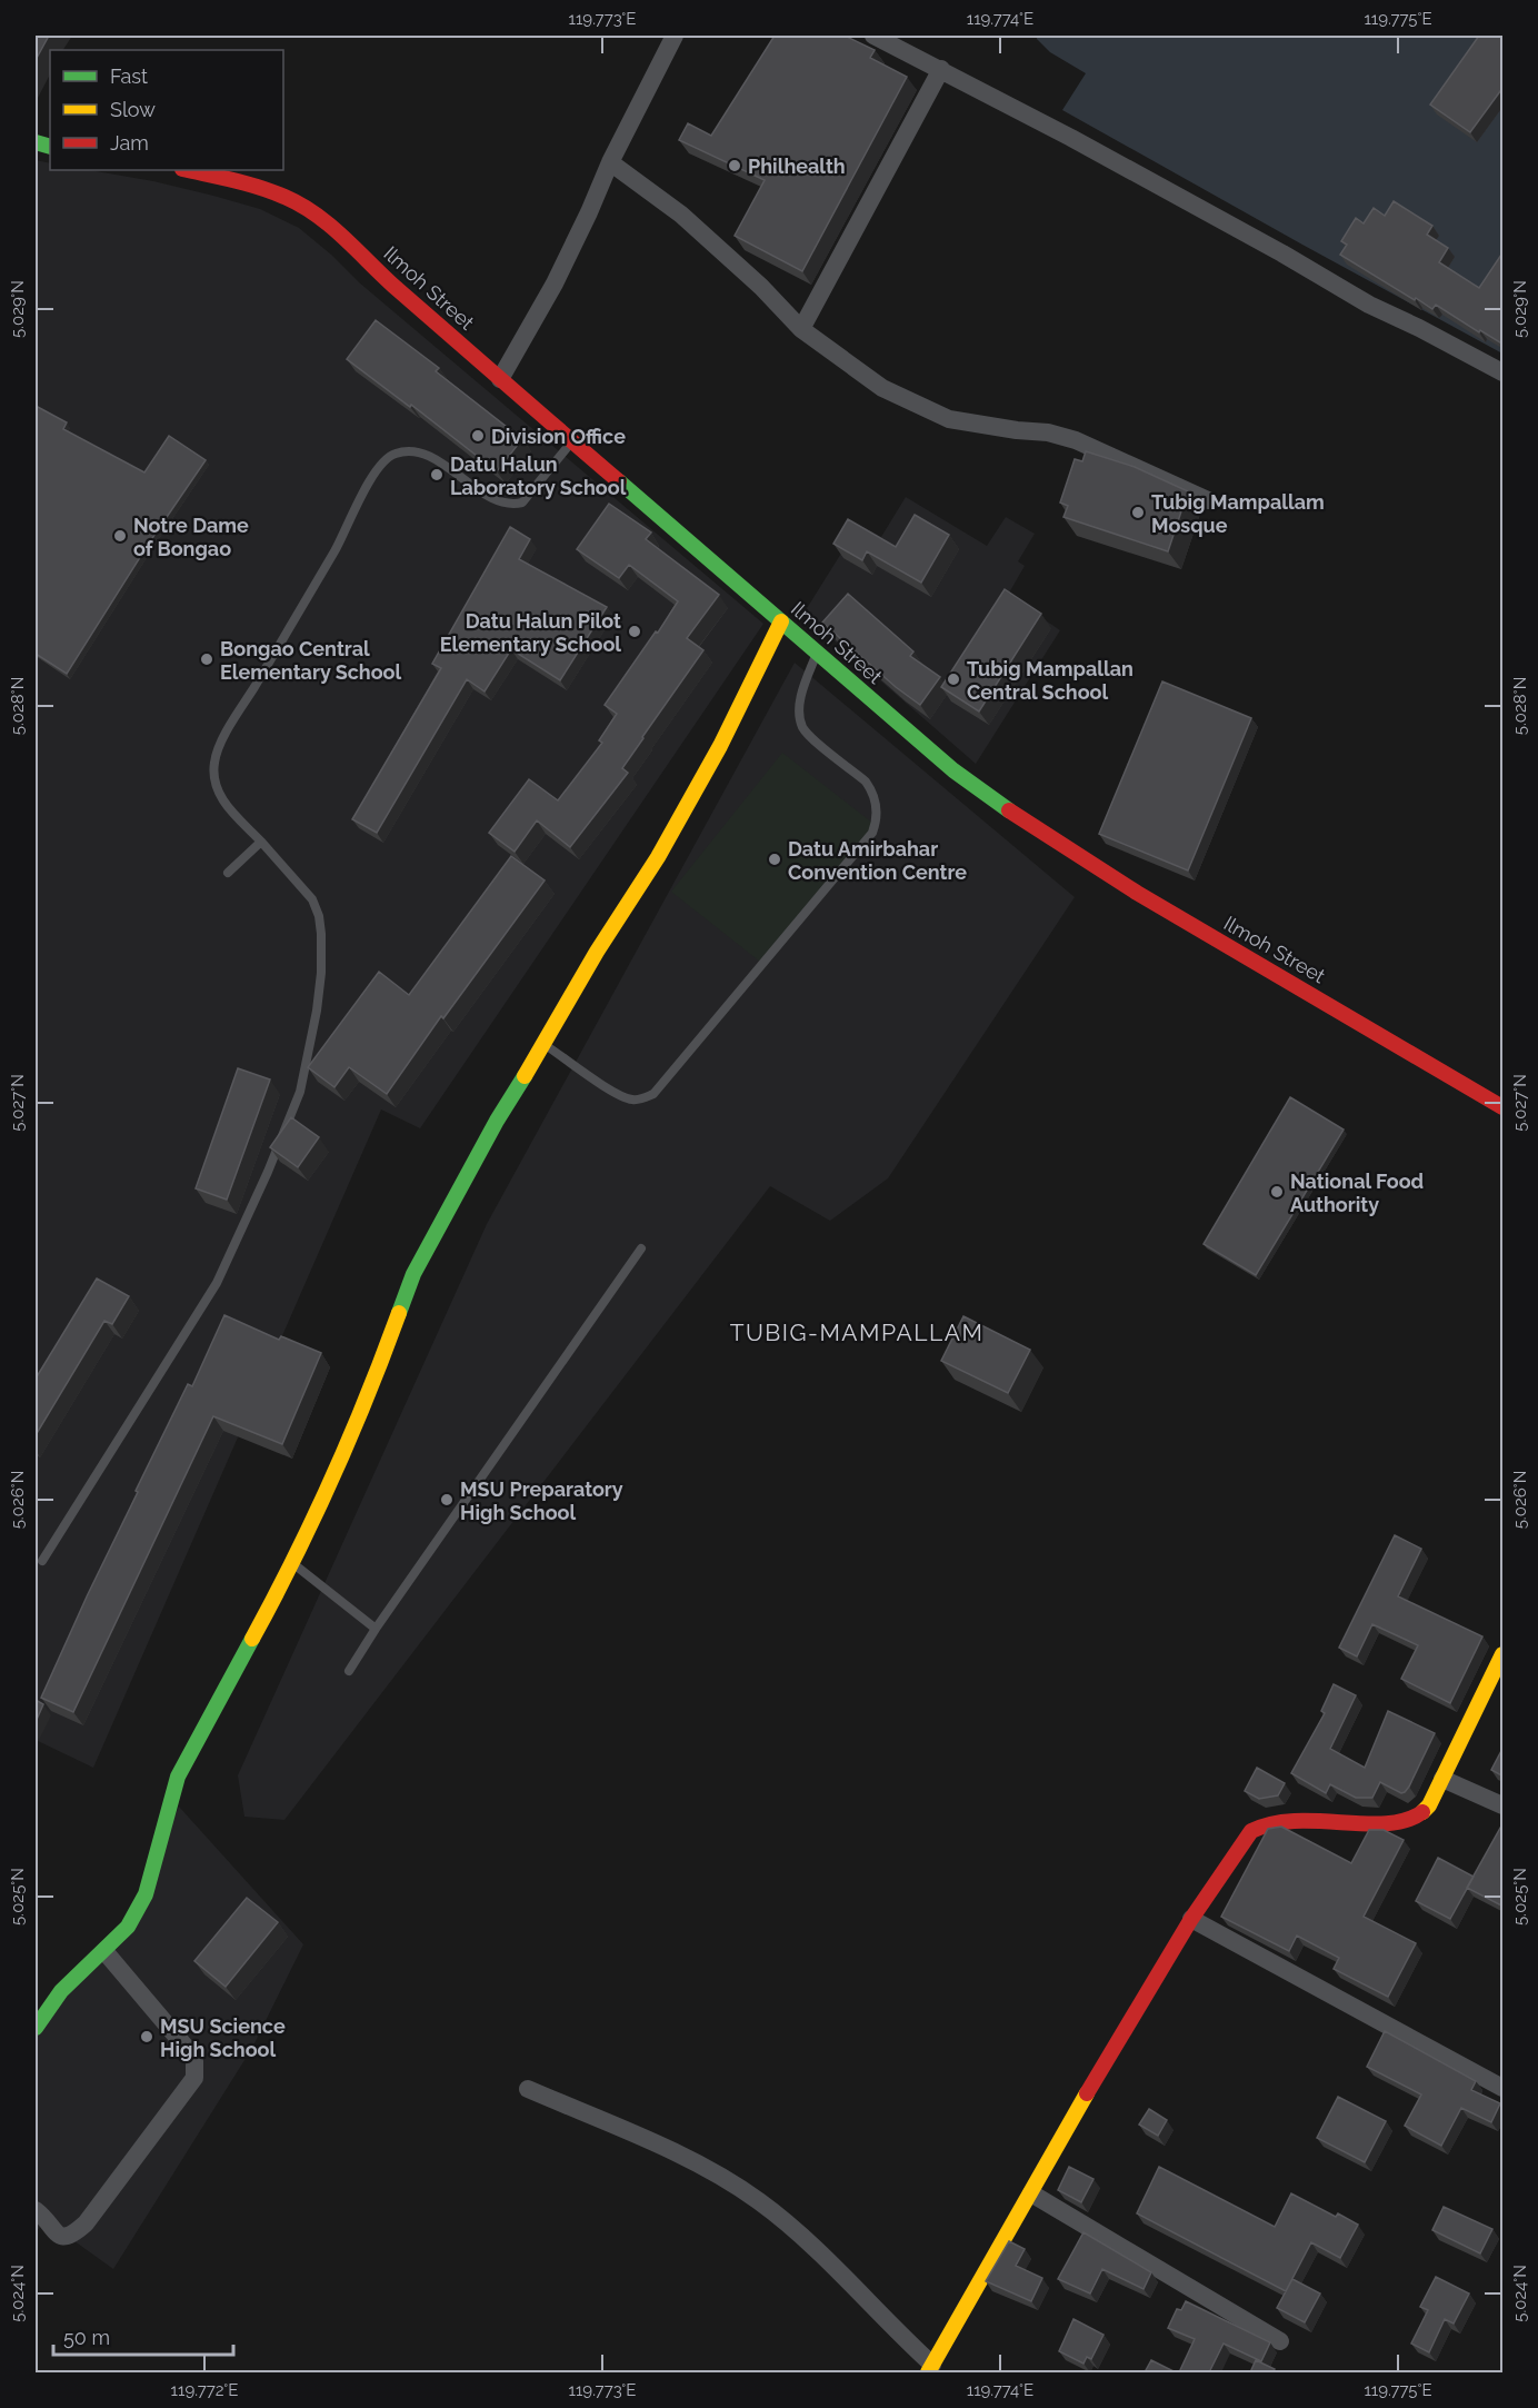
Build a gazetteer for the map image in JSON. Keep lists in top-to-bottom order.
{
  "streets": {
    "street": ["Ilmoh Street"]
  },
  "districts": ["TUBIG-MAMPALLAM"],
  "places": [
    "Philhealth",
    "Division Office",
    "Datu Halun Laboratory School",
    "Tubig Mampallam Mosque",
    "Notre Dame of Bongao",
    "Datu Halun Pilot Elementary School",
    "Bongao Central Elementary School",
    "Tubig Mampallan Central School",
    "Datu Amirbahar Convention Centre",
    "National Food Authority",
    "MSU Preparatory High School",
    "MSU Science High School"
  ],
  "legend": ["Fast", "Slow", "Jam"],
  "scale_bar": "50 m",
  "coordinates": [
    "119.773°E",
    "119.774°E",
    "119.775°E",
    "5.029°N",
    "5.028°N",
    "5.027°N",
    "5.026°N",
    "5.025°N",
    "5.024°N",
    "119.772°E"
  ]
}
